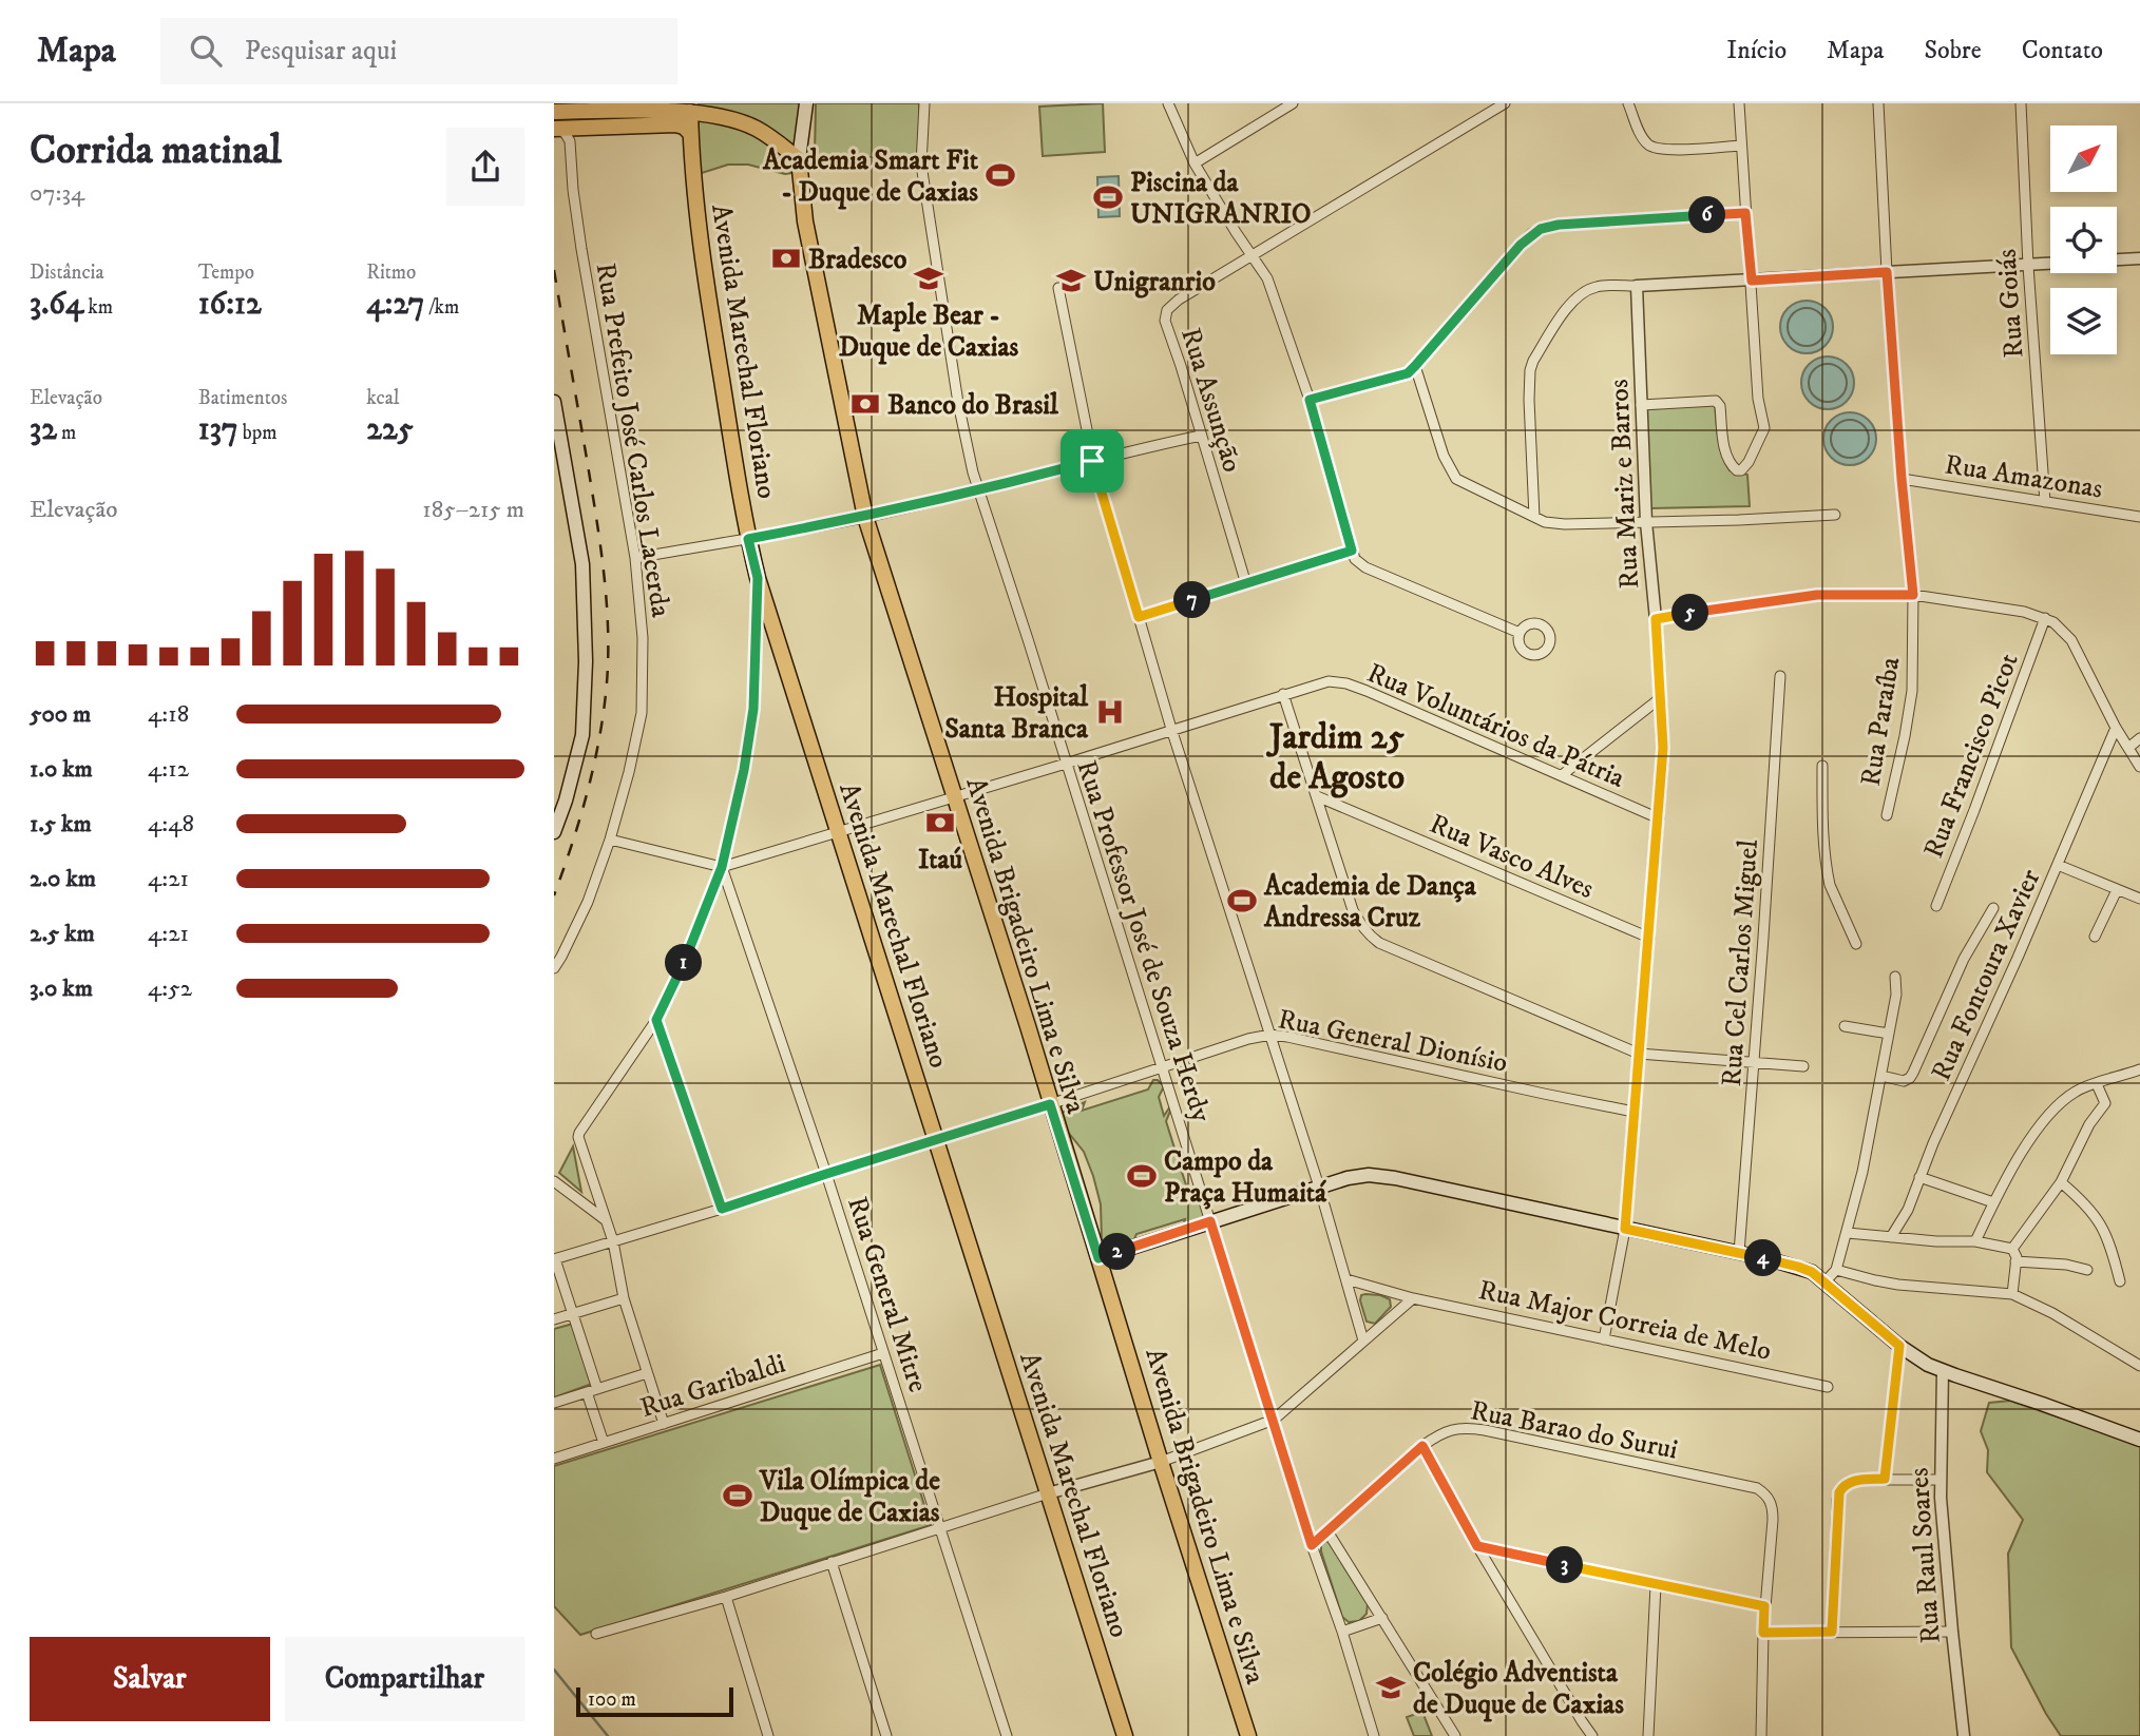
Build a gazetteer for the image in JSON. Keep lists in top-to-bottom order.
{
  "streets": {
    "main road": ["Avenida Marechal Floriano", "Avenida Brigadeiro Lima e Silva"],
    "street": [
      "Rua Goiás",
      "Rua Assunção",
      "Rua Prefeito José Carlos Lacerda",
      "Rua Amazonas",
      "Rua Mariz e Barros",
      "Rua Paraíba",
      "Rua Voluntários da Pátria",
      "Rua Francisco Picot",
      "Rua Vasco Alves",
      "Rua Professor José de Souza Herdy",
      "Rua Cel Carlos Miguel",
      "Rua Fontoura Xavier",
      "Rua General Dionísio",
      "Rua General Mitre",
      "Rua Major Correia de Melo",
      "Rua Garibaldi",
      "Rua Barao do Surui",
      "Rua Raul Soares"
    ]
  },
  "crossings": [
    ["Rua Goiás", "Rua Amazonas"],
    ["Avenida Marechal Floriano", "Rua Voluntários da Pátria"],
    ["Avenida Marechal Floriano", "Rua General Dionísio"],
    ["Rua Amazonas", "Rua Paraíba"],
    ["Rua Mariz e Barros", "Rua Voluntários da Pátria"],
    ["Rua Mariz e Barros", "Rua Vasco Alves"],
    ["Rua Mariz e Barros", "Rua General Dionísio"],
    ["Rua Mariz e Barros", "Rua Major Correia de Melo"],
    ["Rua Voluntários da Pátria", "Rua Professor José de Souza Herdy"],
    ["Rua Voluntários da Pátria", "Avenida Brigadeiro Lima e Silva"],
    ["Rua Voluntários da Pátria", "Rua General Mitre"],
    ["Rua Professor José de Souza Herdy", "Rua General Dionísio"],
    ["Rua Professor José de Souza Herdy", "Rua Barao do Surui"],
    ["Avenida Brigadeiro Lima e Silva", "Rua General Dionísio"],
    ["Rua General Dionísio", "Rua General Mitre"],
    ["Rua General Mitre", "Rua Garibaldi"]
  ],
  "districts": ["Jardim 25 de Agosto"],
  "places": {
    "sports": [
      "Academia Smart Fit - Duque de Caxias",
      "Piscina da UNIGRANRIO",
      "Academia de Dança Andressa Cruz",
      "Campo da Praça Humaitá",
      "Vila Olímpica de Duque de Caxias"
    ],
    "bank": ["Bradesco", "Banco do Brasil", "Itaú"],
    "school or university": ["Maple Bear - Duque de Caxias", "Unigranrio", "Colégio Adventista de Duque de Caxias"],
    "hospital": ["Hospital Santa Branca"]
  },
  "scale_bar": "100 m",
  "north": "top right",
  "page": {
    "header": "Mapa",
    "search": "Pesquisar aqui",
    "nav": [
      "Início",
      "Mapa",
      "Sobre",
      "Contato"
    ],
    "heading": ["Corrida matinal", "07:34"],
    "pins": [
      "6",
      "7",
      "5",
      "1",
      "2",
      "4",
      "3"
    ],
    "stats": [
      ["Distância", "3.64 km"],
      ["Tempo", "16:12"],
      ["Ritmo", "4:27 /km"],
      ["Elevação", "32 m"],
      ["Batimentos", "137 bpm"],
      ["kcal", "225"]
    ],
    "chart": ["Elevação", "185–215 m"],
    "list": [
      {
        "name": "500 m",
        "note": "4:18"
      },
      {
        "name": "1.0 km",
        "note": "4:12"
      },
      {
        "name": "1.5 km",
        "note": "4:48"
      },
      {
        "name": "2.0 km",
        "note": "4:21"
      },
      {
        "name": "2.5 km",
        "note": "4:21"
      },
      {
        "name": "3.0 km",
        "note": "4:52"
      }
    ],
    "buttons": ["Salvar", "Compartilhar"],
    "scale": "100 m"
  }
}
